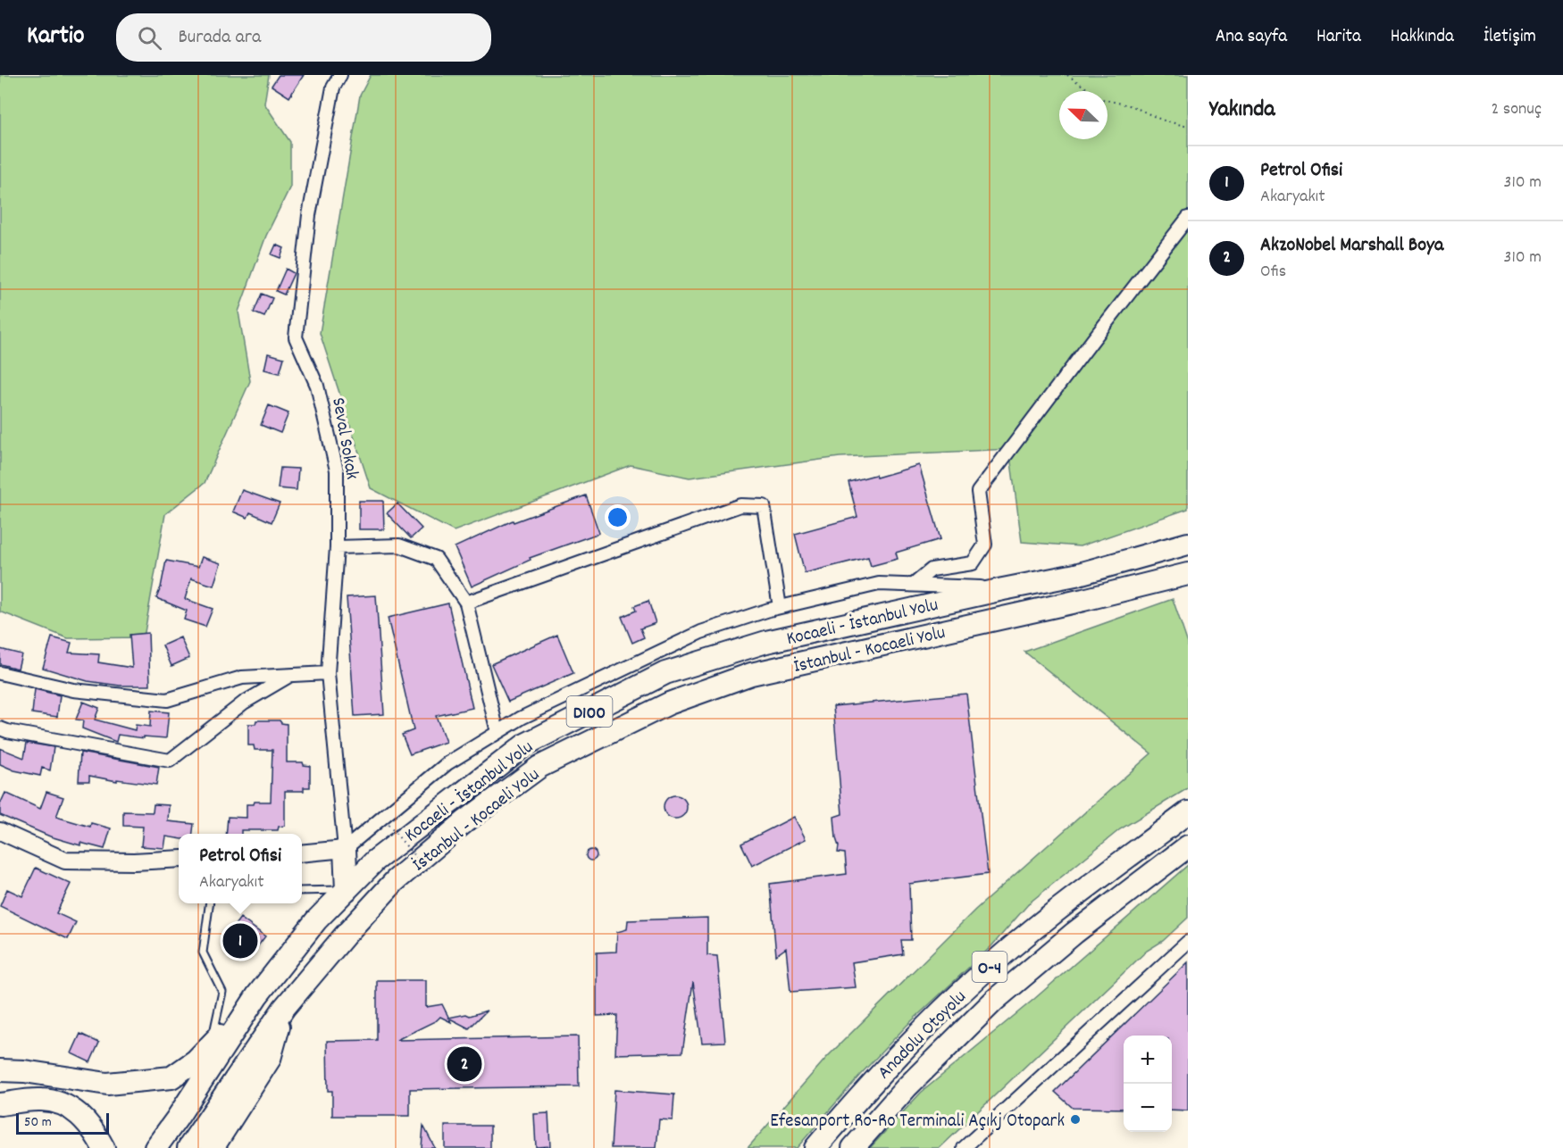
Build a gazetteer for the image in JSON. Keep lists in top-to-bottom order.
{
  "streets": {
    "highway": [
      "Kocaeli - İstanbul Yolu",
      "İstanbul - Kocaeli Yolu",
      "D100",
      "O-4",
      "Anadolu Otoyolu"
    ],
    "street": ["Seval Sokak"]
  },
  "places": ["Efesanport Ro-Ro Terminali Açıkj Otopark"],
  "scale_bar": "50 m",
  "north": "top left",
  "page": {
    "header": "Kartio",
    "search": "Burada ara",
    "nav": [
      "Ana sayfa",
      "Harita",
      "Hakkında",
      "İletişim"
    ],
    "heading": ["Yakında", "2 sonuç"],
    "list": [
      {
        "mark": "1",
        "name": "Petrol Ofisi",
        "note": "Akaryakıt",
        "value": "310 m"
      },
      {
        "mark": "2",
        "name": "AkzoNobel Marshall Boya",
        "note": "Ofis",
        "value": "310 m"
      }
    ],
    "popup": ["Petrol Ofisi", "Akaryakıt"],
    "pins": ["1", "2"],
    "map_buttons": ["+", "−"],
    "scale": "50 m"
  }
}
